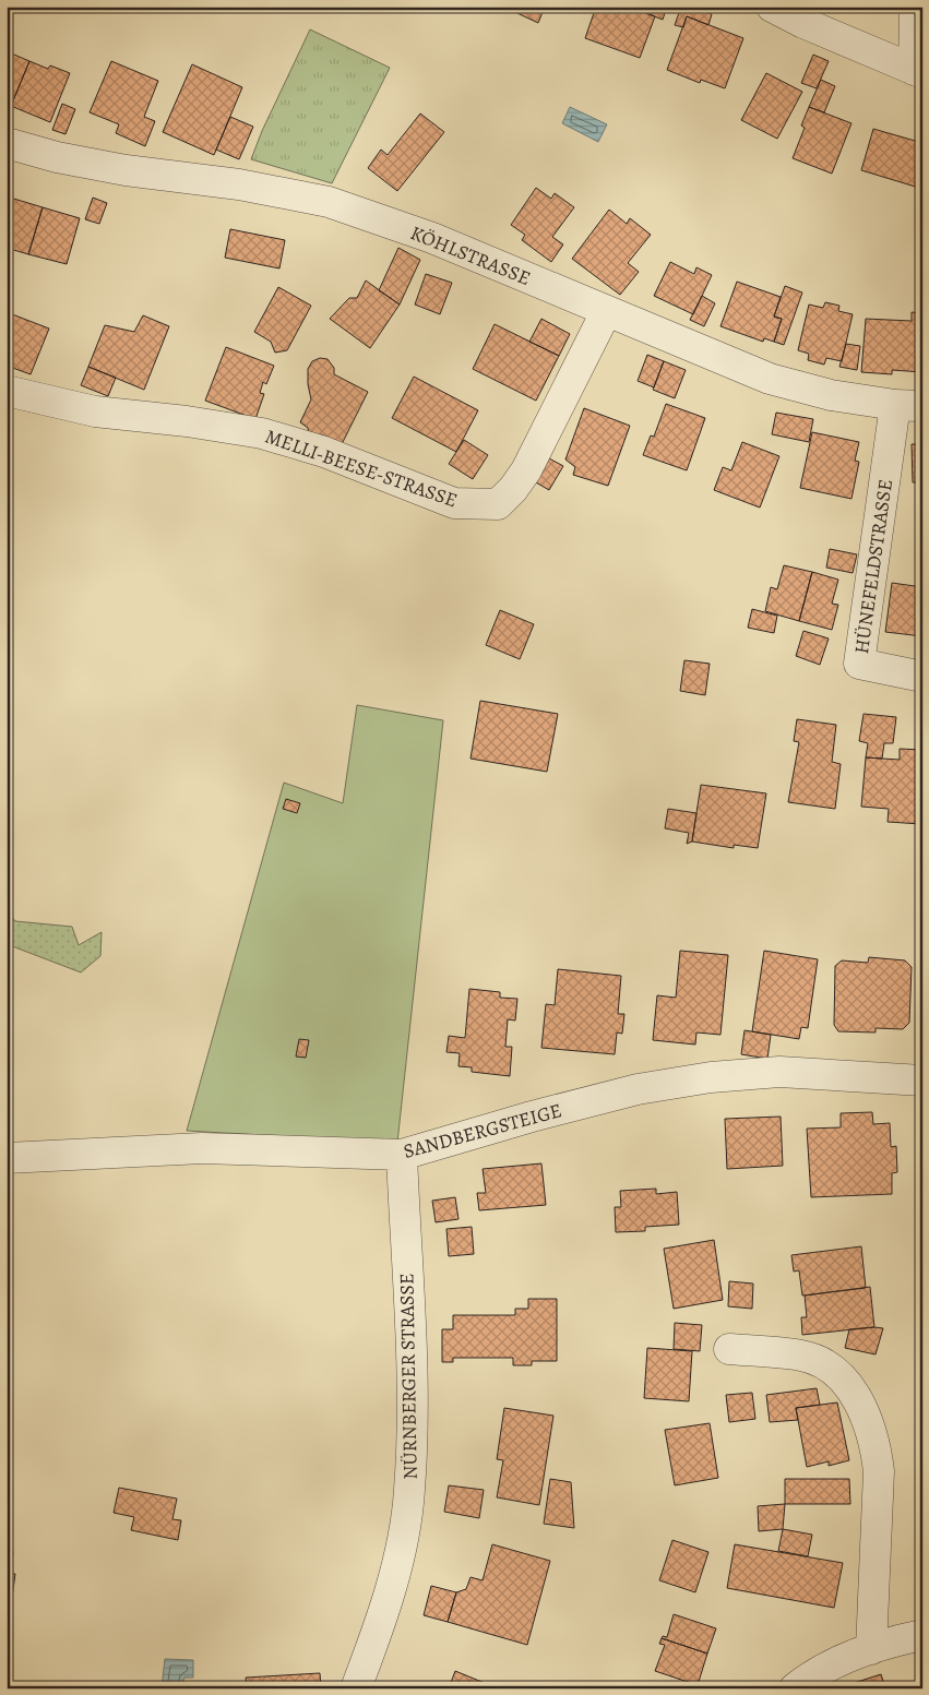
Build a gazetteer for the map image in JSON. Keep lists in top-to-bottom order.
{
  "streets": {
    "street": [
      "KÖHLSTRASSE",
      "MELLI-BEESE-STRASSE",
      "HÜNEFELDSTRASSE",
      "SANDBERGSTEIGE",
      "NÜRNBERGER STRASSE"
    ]
  },
  "crossings": [
    ["KÖHLSTRASSE", "MELLI-BEESE-STRASSE"],
    ["KÖHLSTRASSE", "HÜNEFELDSTRASSE"],
    ["SANDBERGSTEIGE", "NÜRNBERGER STRASSE"]
  ]
}
